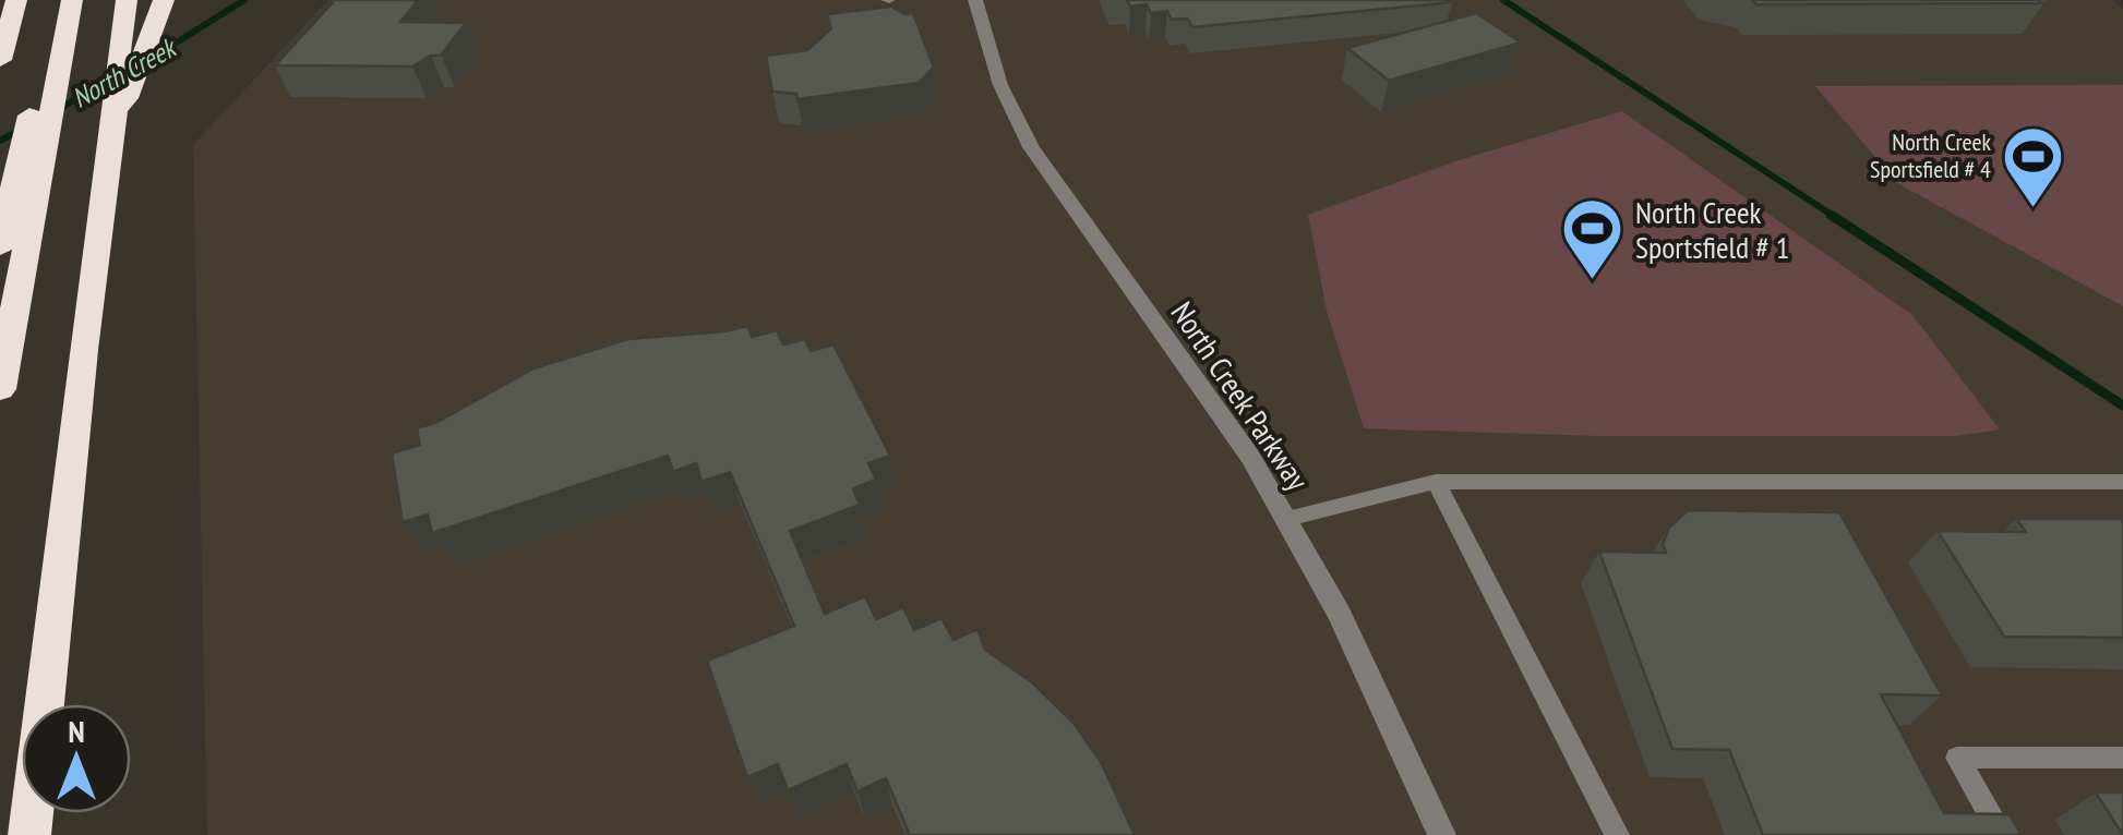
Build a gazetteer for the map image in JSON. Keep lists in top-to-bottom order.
{
  "streets": {
    "street": ["North Creek Parkway"]
  },
  "water": ["North Creek"],
  "places": {
    "sports": ["North Creek Sportsfield # 4", "North Creek Sportsfield # 1"]
  },
  "north": "top"
}
